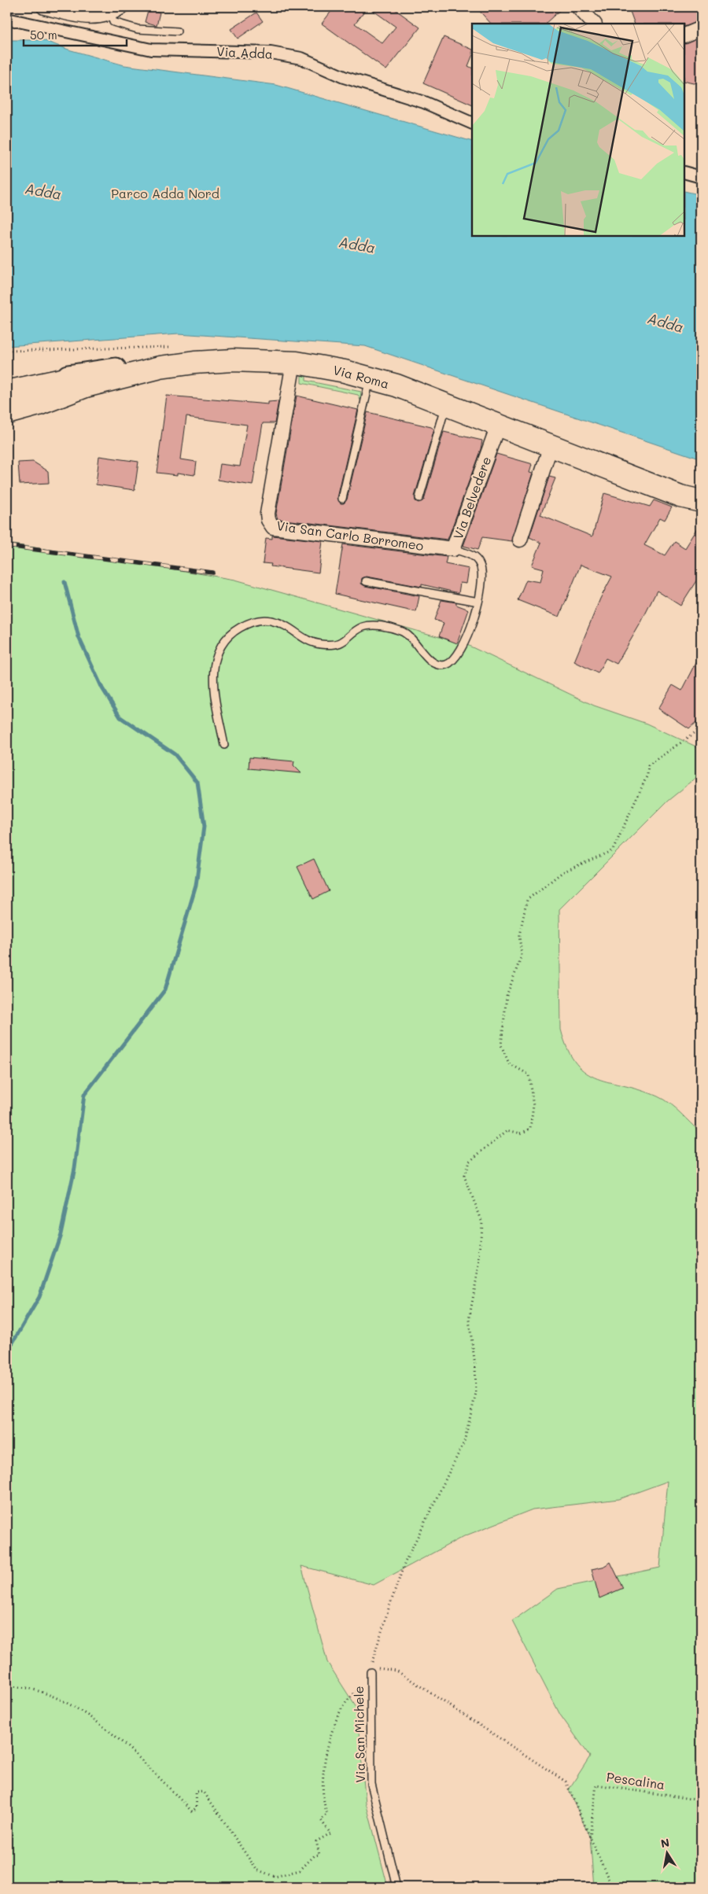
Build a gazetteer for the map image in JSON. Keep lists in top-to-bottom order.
{
  "streets": {
    "main road": ["Via Roma"],
    "street": ["Via Adda", "Via Belvedere", "Via San Carlo Borromeo"],
    "lane": ["Via San Michele"],
    "path": ["Pescalina"]
  },
  "crossings": [
    ["Via Roma", "Via Belvedere"],
    ["Via Roma", "Via San Carlo Borromeo"],
    ["Via Belvedere", "Via San Carlo Borromeo"]
  ],
  "water": ["Adda"],
  "parks": ["Parco Adda Nord"],
  "scale_bar": "50 m",
  "north": "top"
}
